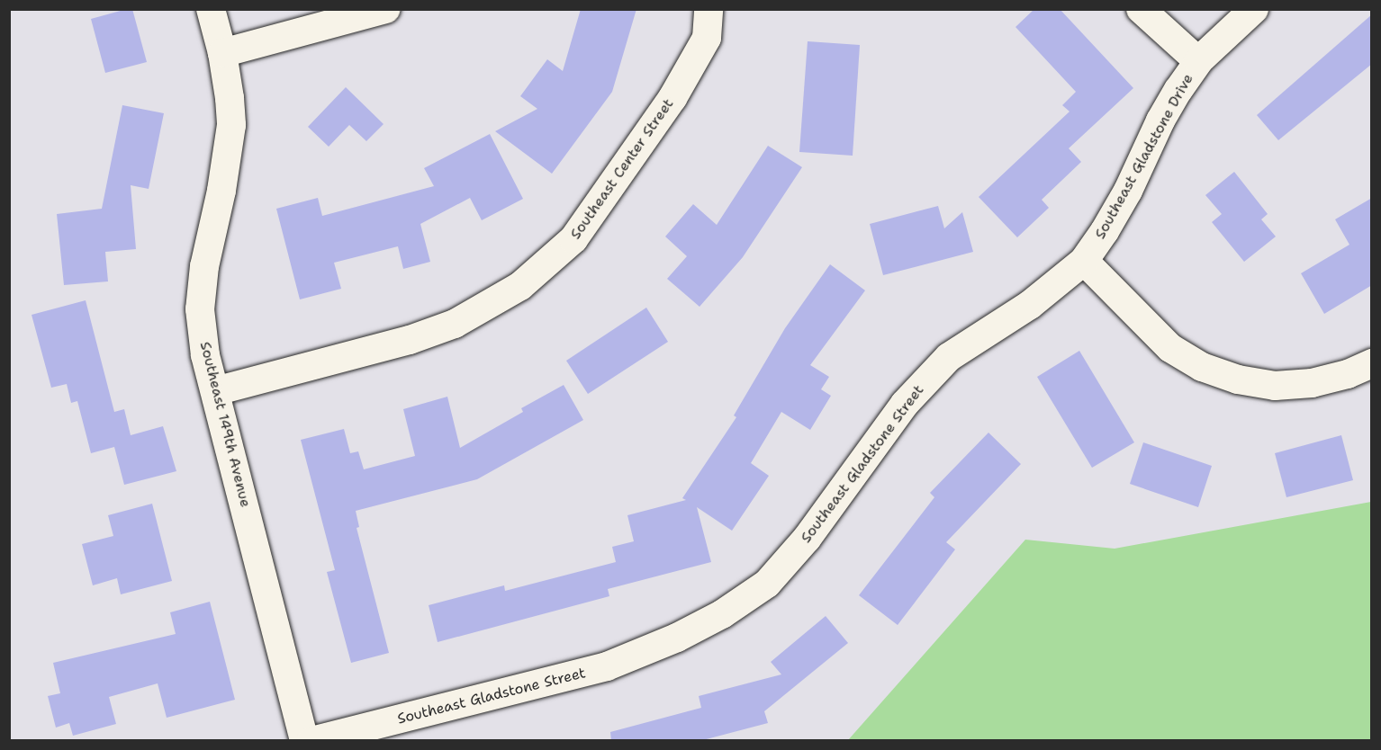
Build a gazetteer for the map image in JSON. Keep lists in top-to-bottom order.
{
  "streets": {
    "street": [
      "Southeast Gladstone Drive",
      "Southeast Center Street",
      "Southeast 149th Avenue",
      "Southeast Gladstone Street"
    ]
  },
  "crossings": [
    ["Southeast Gladstone Drive", "Southeast Gladstone Street"],
    ["Southeast Center Street", "Southeast 149th Avenue"]
  ]
}
